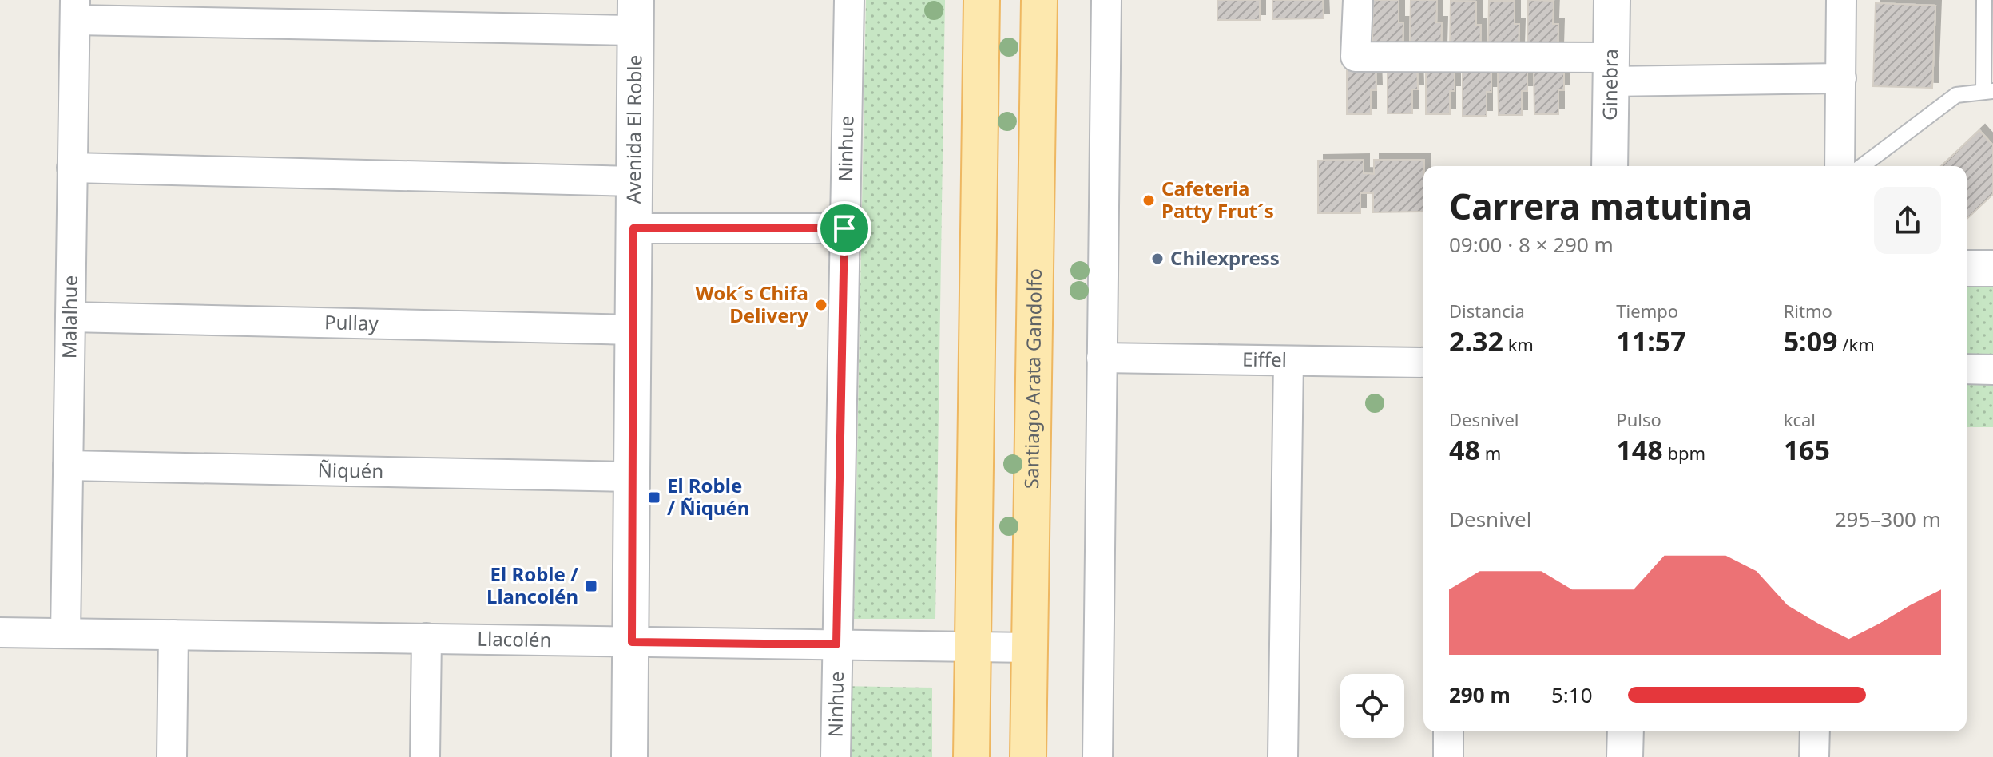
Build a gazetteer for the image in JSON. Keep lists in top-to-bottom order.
{
  "streets": {
    "main road": ["Santiago Arata Gandolfo"],
    "street": [
      "Ginebra",
      "Avenida El Roble",
      "Ninhue",
      "Malalhue",
      "Pullay",
      "Eiffel",
      "Ñiquén",
      "Llacolén"
    ]
  },
  "crossings": [
    ["Avenida El Roble", "Pullay"],
    ["Avenida El Roble", "Ñiquén"],
    ["Avenida El Roble", "Llacolén"],
    ["Ninhue", "Llacolén"],
    ["Malalhue", "Pullay"],
    ["Malalhue", "Ñiquén"],
    ["Malalhue", "Llacolén"],
    ["Santiago Arata Gandolfo", "Llacolén"]
  ],
  "places": {
    "other": ["Cafeteria Patty Frut´s", "Chilexpress", "Wok´s Chifa Delivery"],
    "transit": ["El Roble / Ñiquén", "El Roble / Llancolén"]
  },
  "page": {
    "heading": ["Carrera matutina", "09:00 · 8 × 290 m"],
    "stats": [
      ["Distancia", "2.32 km"],
      ["Tiempo", "11:57"],
      ["Ritmo", "5:09 /km"],
      ["Desnivel", "48 m"],
      ["Pulso", "148 bpm"],
      ["kcal", "165"]
    ],
    "chart": ["Desnivel", "295–300 m"],
    "list": [
      {
        "name": "290 m",
        "note": "5:10"
      }
    ]
  }
}
